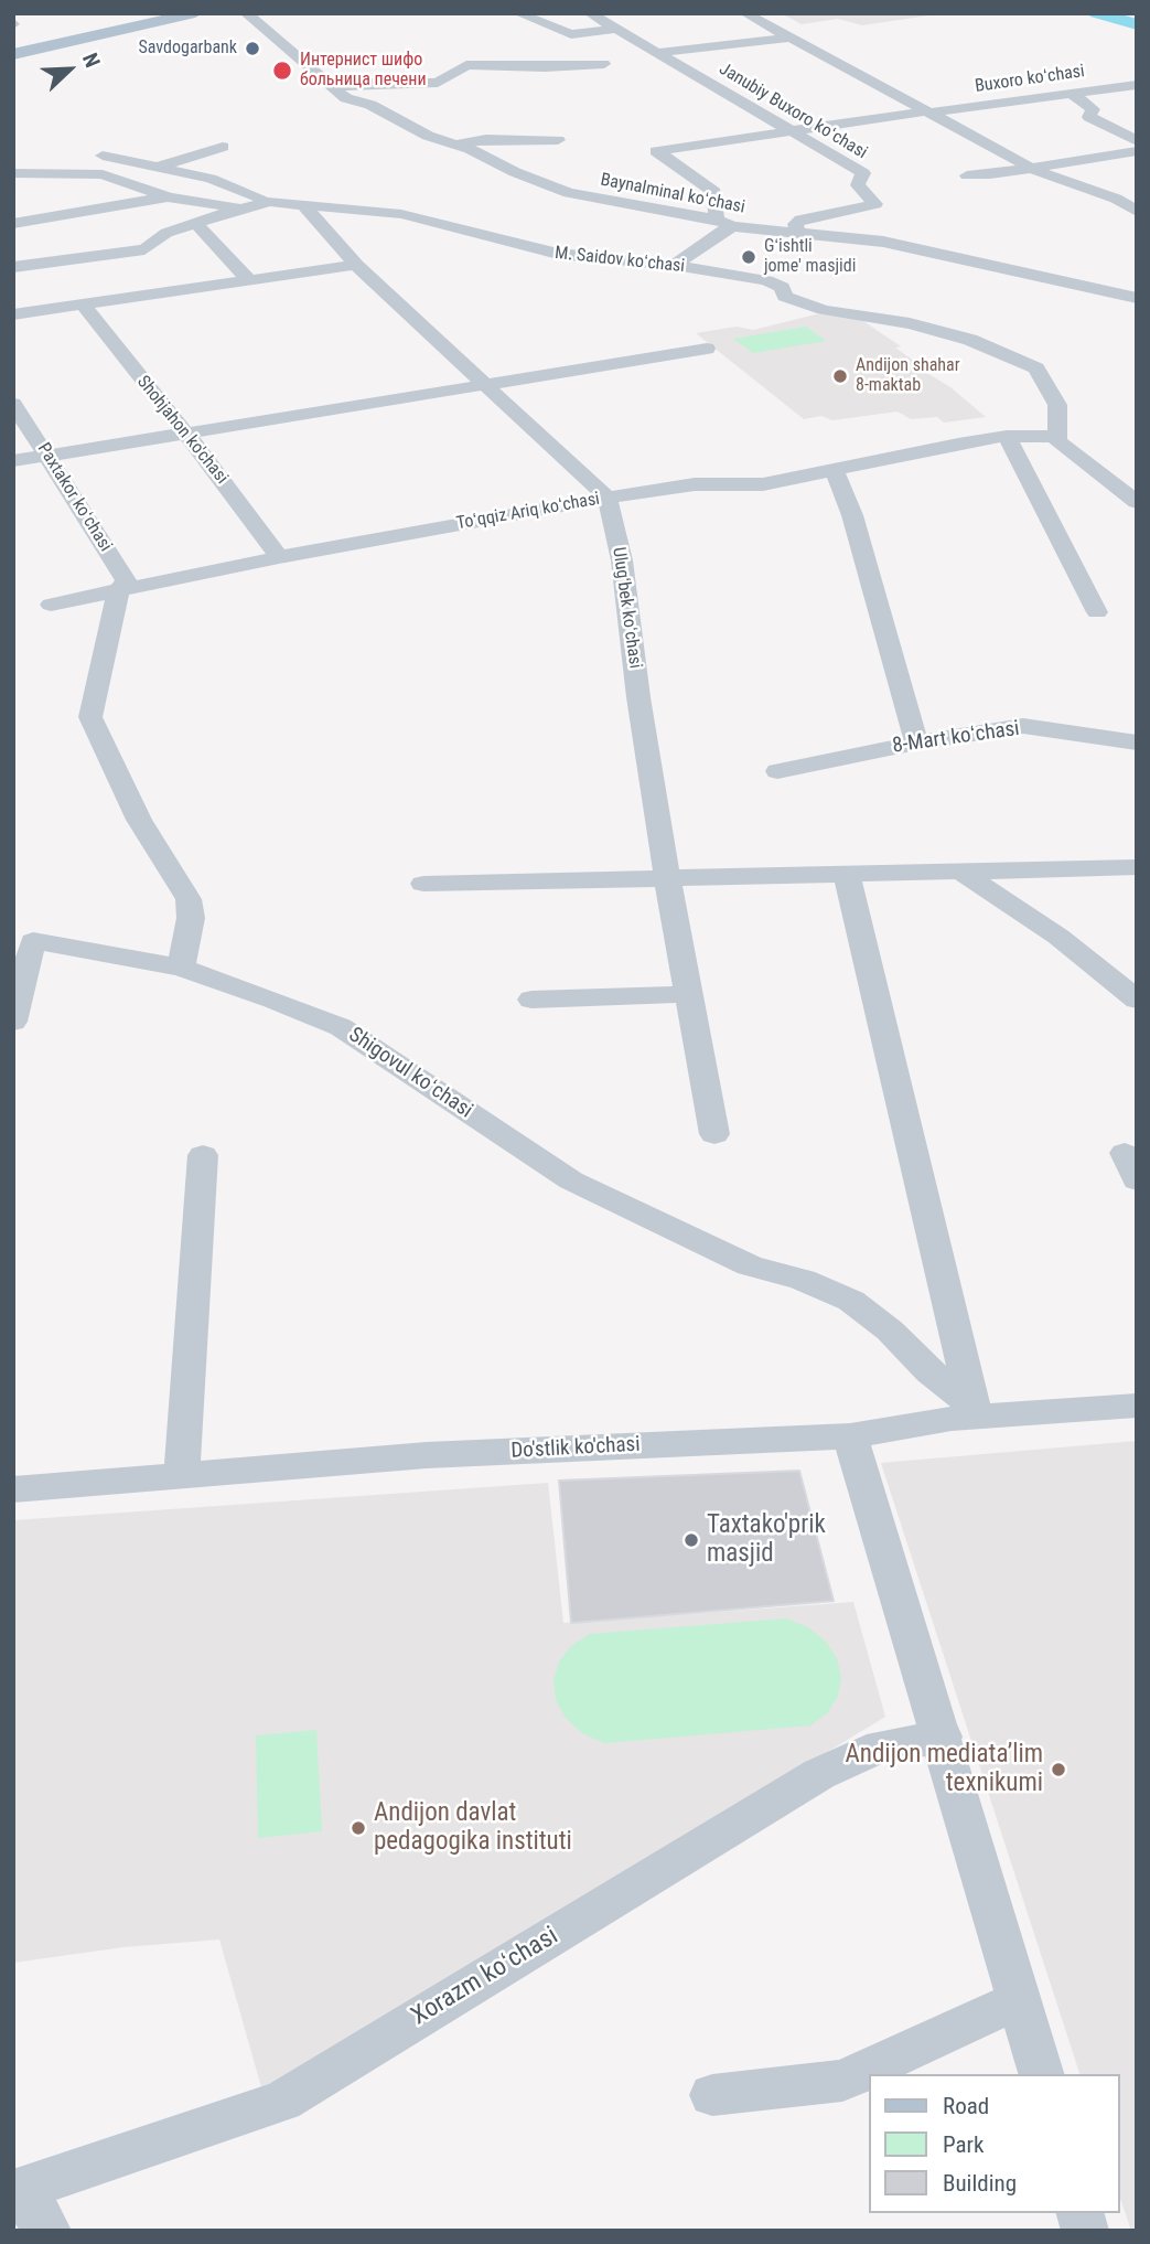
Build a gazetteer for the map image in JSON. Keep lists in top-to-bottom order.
{
  "streets": {
    "street": [
      "Buxoro koʻchasi",
      "Janubiy Buxoro koʻchasi",
      "Baynalminal koʻchasi",
      "M. Saidov koʻchasi",
      "Shohjahon ko'chasi",
      "Paxtakor koʻchasi",
      "Toʻqqiz Ariq koʻchasi",
      "Ulugʻbek koʻchasi",
      "8-Mart koʻchasi",
      "Shigovul koʻchasi",
      "Do'stlik ko'chasi",
      "Xorazm koʻchasi"
    ]
  },
  "crossings": [
    ["Buxoro koʻchasi", "Janubiy Buxoro koʻchasi"],
    ["Buxoro koʻchasi", "Baynalminal koʻchasi"],
    ["Janubiy Buxoro koʻchasi", "Baynalminal koʻchasi"],
    ["M. Saidov koʻchasi", "Toʻqqiz Ariq koʻchasi"],
    ["Shohjahon ko'chasi", "Toʻqqiz Ariq koʻchasi"],
    ["Paxtakor koʻchasi", "Toʻqqiz Ariq koʻchasi"],
    ["Toʻqqiz Ariq koʻchasi", "Ulugʻbek koʻchasi"],
    ["Shigovul koʻchasi", "Do'stlik ko'chasi"]
  ],
  "places": [
    "Savdogarbank",
    "Интернист шифо больница печени",
    "Gʻishtli jome' masjidi",
    "Andijon shahar 8-maktab",
    "Taxtako'prik masjid",
    "Andijon mediataʼlim texnikumi",
    "Andijon davlat pedagogika instituti"
  ],
  "legend": ["Road", "Park", "Building"],
  "north": "top right"
}
